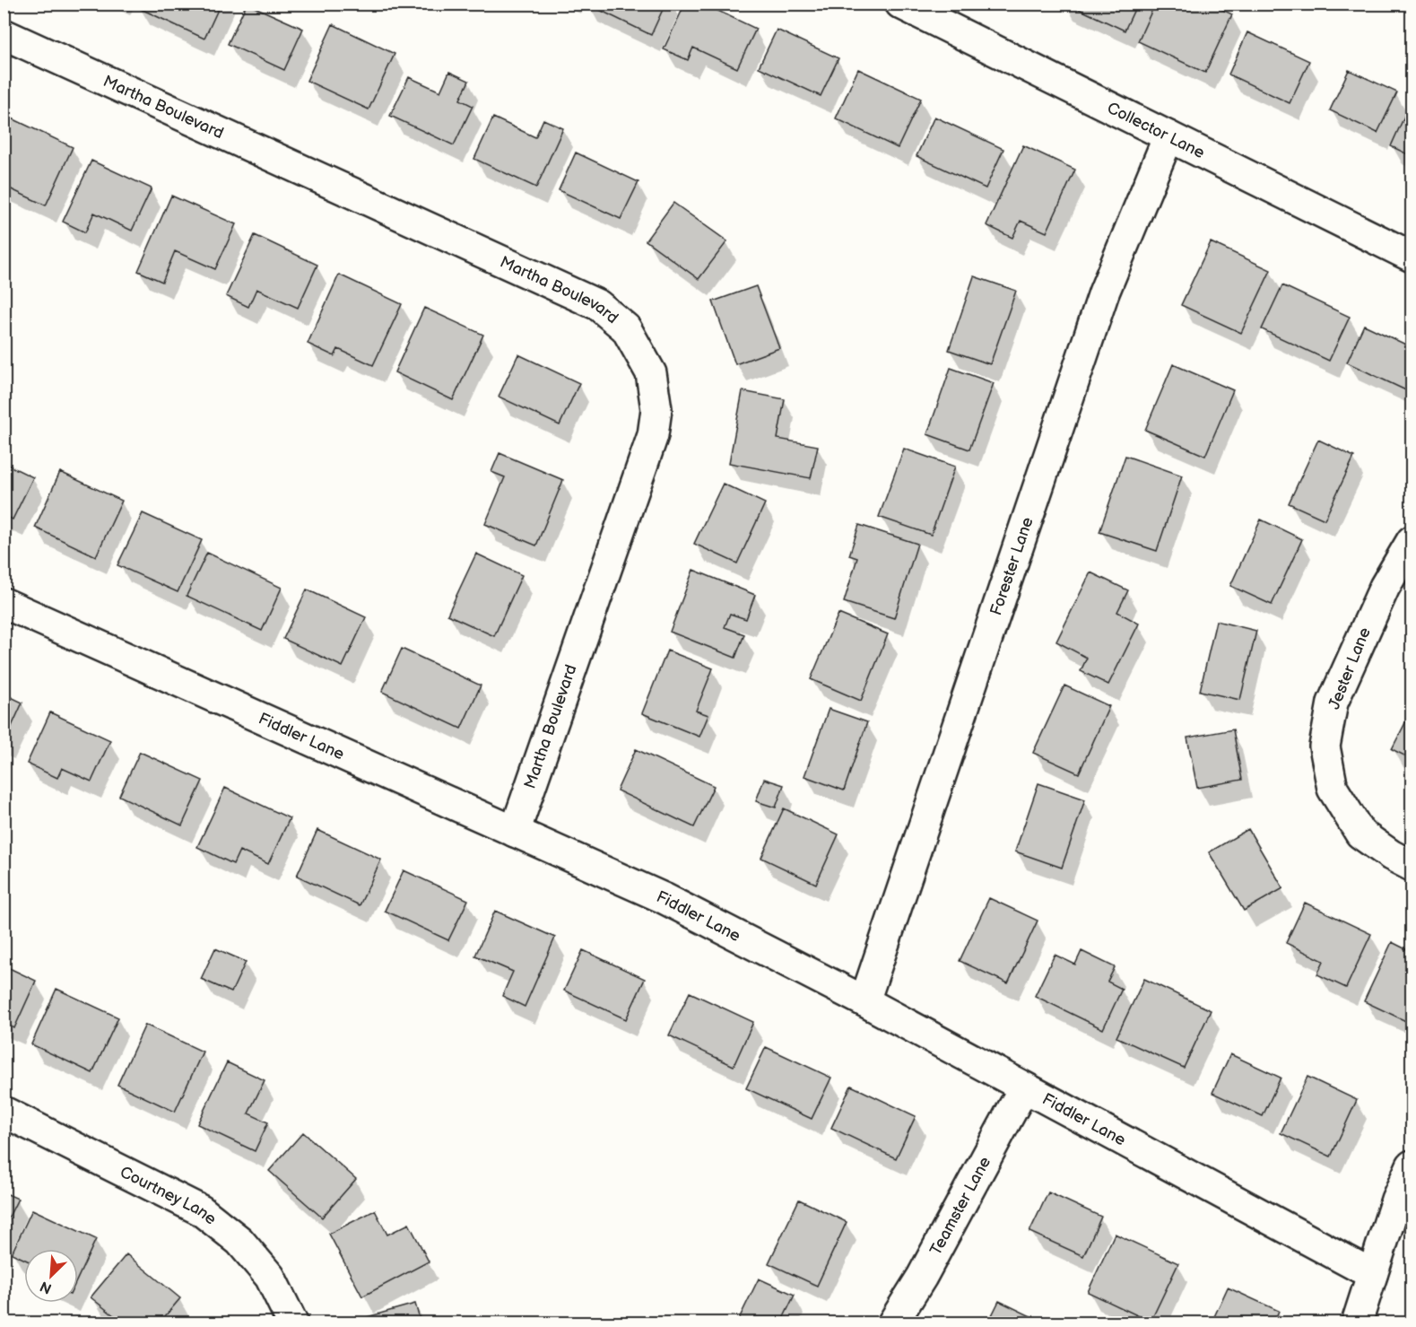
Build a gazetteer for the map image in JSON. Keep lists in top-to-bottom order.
{
  "streets": {
    "street": [
      "Martha Boulevard",
      "Collector Lane",
      "Forester Lane",
      "Jester Lane",
      "Fiddler Lane",
      "Courtney Lane",
      "Teamster Lane"
    ]
  },
  "crossings": [
    ["Martha Boulevard", "Fiddler Lane"],
    ["Collector Lane", "Forester Lane"],
    ["Forester Lane", "Fiddler Lane"],
    ["Fiddler Lane", "Teamster Lane"]
  ],
  "north": "bottom left"
}
